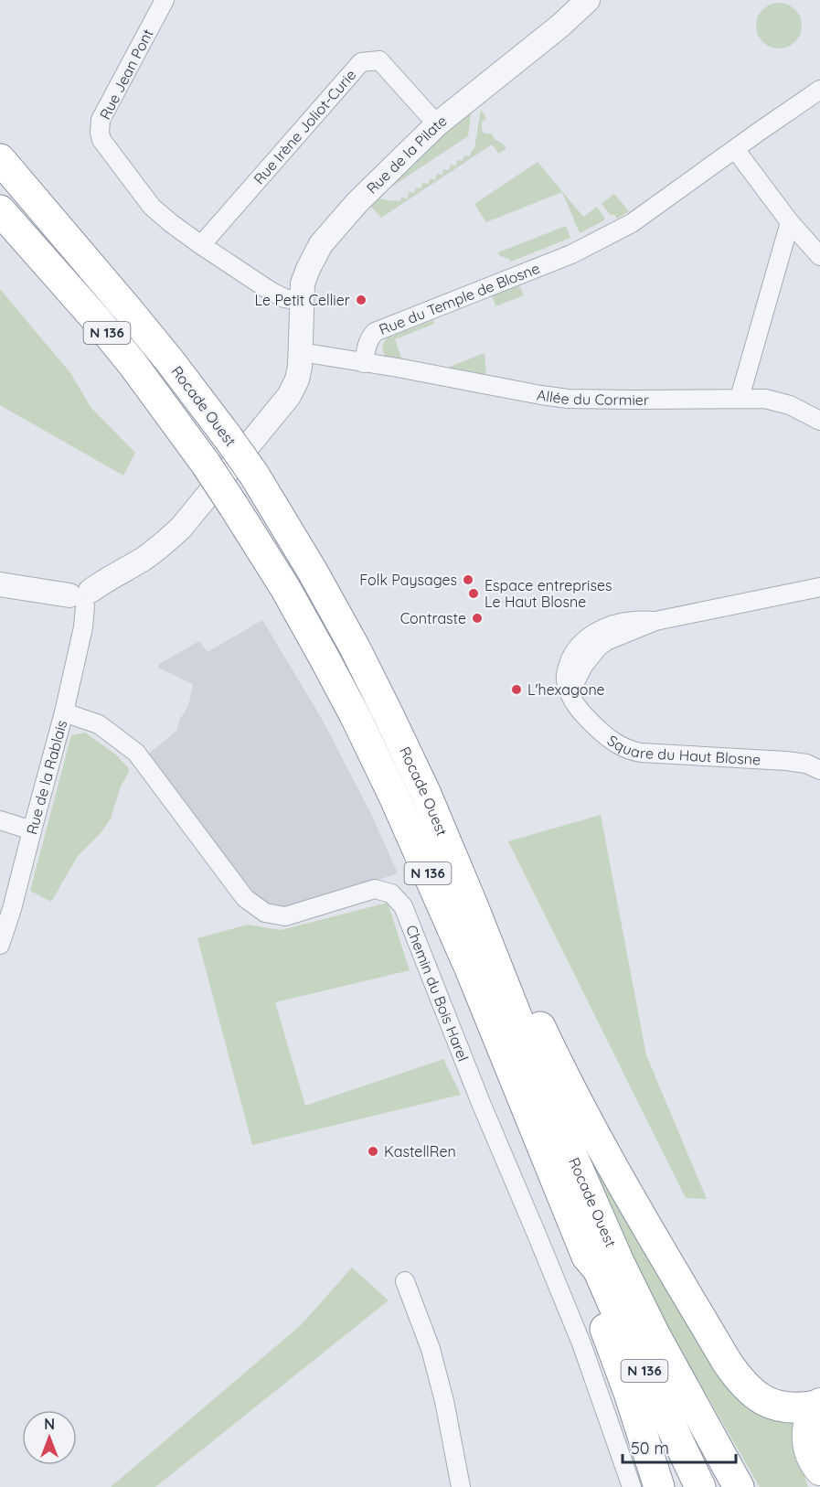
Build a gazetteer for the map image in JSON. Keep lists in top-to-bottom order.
{
  "streets": {
    "highway": ["N 136", "Rocade Ouest"],
    "street": [
      "Rue Jean Pont",
      "Rue Irène Joliot-Curie",
      "Rue de la Pilate",
      "Rue du Temple de Blosne",
      "Allée du Cormier",
      "Square du Haut Blosne",
      "Rue de la Rablais",
      "Chemin du Bois Harel"
    ]
  },
  "crossings": [
    ["Rue Jean Pont", "Rue Irène Joliot-Curie"],
    ["Rue Irène Joliot-Curie", "Rue de la Pilate"],
    ["Rue du Temple de Blosne", "Allée du Cormier"],
    ["Rue de la Rablais", "Chemin du Bois Harel"]
  ],
  "places": [
    "Le Petit Cellier",
    "Folk Paysages",
    "Espace entreprises Le Haut Blosne",
    "Contraste",
    "L'hexagone",
    "KastellRen"
  ],
  "scale_bar": "50 m",
  "north": "top"
}
